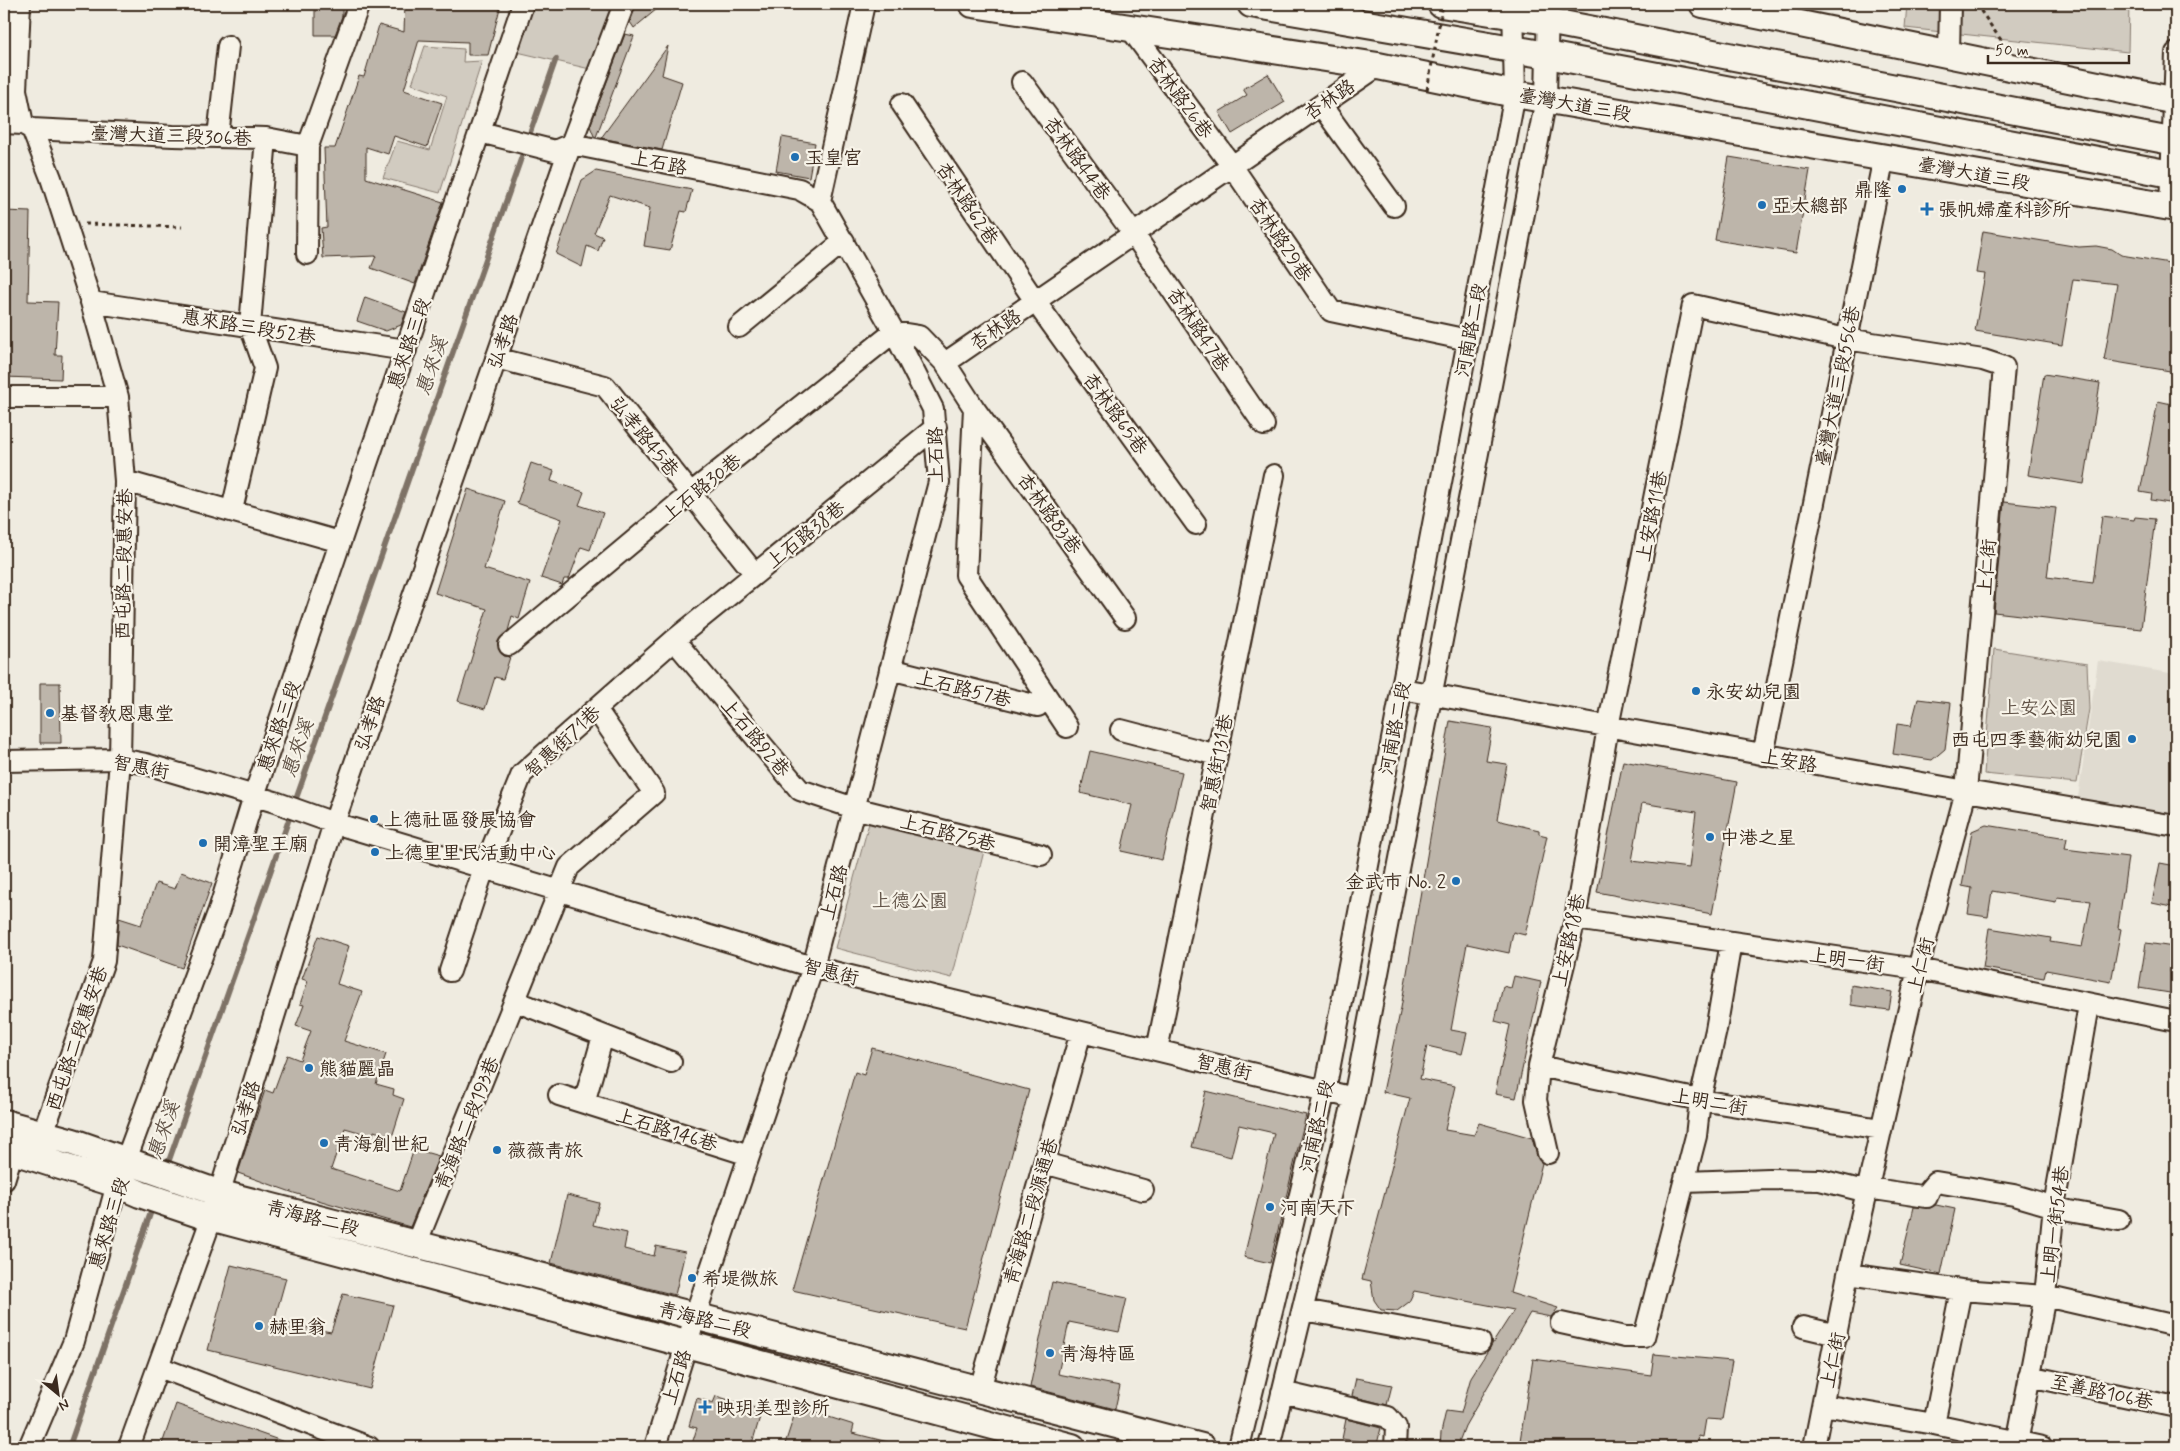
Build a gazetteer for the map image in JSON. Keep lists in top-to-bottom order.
{
  "streets": {
    "main road": ["臺灣大道三段", "青海路二段"],
    "street": [
      "杏林路26巷",
      "杏林路",
      "臺灣大道三段306巷",
      "杏林路44巷",
      "上石路",
      "杏林路62巷",
      "杏林路29巷",
      "惠來路三段52巷",
      "杏林路47巷",
      "河南路二段",
      "弘孝路",
      "惠來路三段",
      "臺灣大道三段556巷",
      "杏林路65巷",
      "弘孝路45巷",
      "上石路30巷",
      "杏林路83巷",
      "上安路11巷",
      "上石路38巷",
      "西屯路二段惠安巷",
      "上仁街",
      "上石路57巷",
      "上石路92巷",
      "智惠街71巷",
      "上安路",
      "智惠街131巷",
      "智惠街",
      "上石路75巷",
      "上安路18巷",
      "上明一街",
      "上明二街",
      "青海路二段193巷",
      "上石路146巷",
      "青海路二段源通巷",
      "上明一街54巷",
      "至善路106巷"
    ]
  },
  "crossings": [
    ["杏林路26巷", "杏林路"],
    ["杏林路26巷", "臺灣大道三段"],
    ["杏林路26巷", "杏林路29巷"],
    ["杏林路", "臺灣大道三段"],
    ["杏林路", "杏林路44巷"],
    ["杏林路", "杏林路62巷"],
    ["杏林路", "杏林路29巷"],
    ["杏林路", "杏林路47巷"],
    ["杏林路", "杏林路65巷"],
    ["臺灣大道三段", "河南路二段"],
    ["臺灣大道三段", "臺灣大道三段556巷"],
    ["臺灣大道三段306巷", "西屯路二段惠安巷"],
    ["杏林路44巷", "杏林路47巷"],
    ["上石路", "弘孝路"],
    ["上石路", "惠來路三段"],
    ["上石路", "上石路30巷"],
    ["上石路", "上石路38巷"],
    ["上石路", "上石路57巷"],
    ["上石路", "上石路92巷"],
    ["上石路", "智惠街"],
    ["上石路", "上石路75巷"],
    ["上石路", "上石路146巷"],
    ["上石路", "青海路二段"],
    ["杏林路62巷", "杏林路65巷"],
    ["杏林路29巷", "河南路二段"],
    ["惠來路三段52巷", "惠來路三段"],
    ["惠來路三段52巷", "西屯路二段惠安巷"],
    ["河南路二段", "上安路"],
    ["河南路二段", "智惠街"],
    ["弘孝路", "弘孝路45巷"],
    ["弘孝路", "智惠街"],
    ["弘孝路", "青海路二段"],
    ["惠來路三段", "智惠街"],
    ["臺灣大道三段556巷", "上安路11巷"],
    ["臺灣大道三段556巷", "上仁街"],
    ["臺灣大道三段556巷", "上安路"],
    ["弘孝路45巷", "上石路30巷"],
    ["弘孝路45巷", "上石路38巷"],
    ["上安路11巷", "上仁街"],
    ["上安路11巷", "上安路"],
    ["上安路11巷", "上安路18巷"],
    ["上石路38巷", "上石路92巷"],
    ["上石路38巷", "智惠街71巷"],
    ["西屯路二段惠安巷", "智惠街"],
    ["上仁街", "上安路"],
    ["上仁街", "上明一街"],
    ["上仁街", "上明二街"],
    ["上石路92巷", "智惠街71巷"],
    ["上石路92巷", "上石路75巷"],
    ["智惠街71巷", "智惠街"],
    ["智惠街71巷", "青海路二段193巷"],
    ["上安路", "上安路18巷"],
    ["智惠街131巷", "智惠街"],
    ["智惠街", "青海路二段193巷"],
    ["智惠街", "青海路二段源通巷"],
    ["上安路18巷", "上明一街"],
    ["上安路18巷", "上明二街"],
    ["上明一街", "上明一街54巷"],
    ["青海路二段193巷", "青海路二段"],
    ["青海路二段源通巷", "青海路二段"],
    ["上明一街54巷", "至善路106巷"]
  ],
  "water": ["惠來溪"],
  "parks": ["上安公園", "上德公園"],
  "places": {
    "other": [
      "玉皇宮",
      "鼎隆",
      "亞太總部",
      "永安幼兒園",
      "基督教恩惠堂",
      "西屯四季藝術幼兒園",
      "上德社區發展協會",
      "中港之星",
      "開漳聖王廟",
      "上德里里民活動中心",
      "金武市 No. 2",
      "熊貓麗晶",
      "青海創世紀",
      "薇薇青旅",
      "河南天下",
      "希堤微旅",
      "赫里翁",
      "青海特區"
    ],
    "health": ["張帆婦產科診所", "映玥美型診所"]
  },
  "scale_bar": "50 m",
  "north": "bottom right"
}
